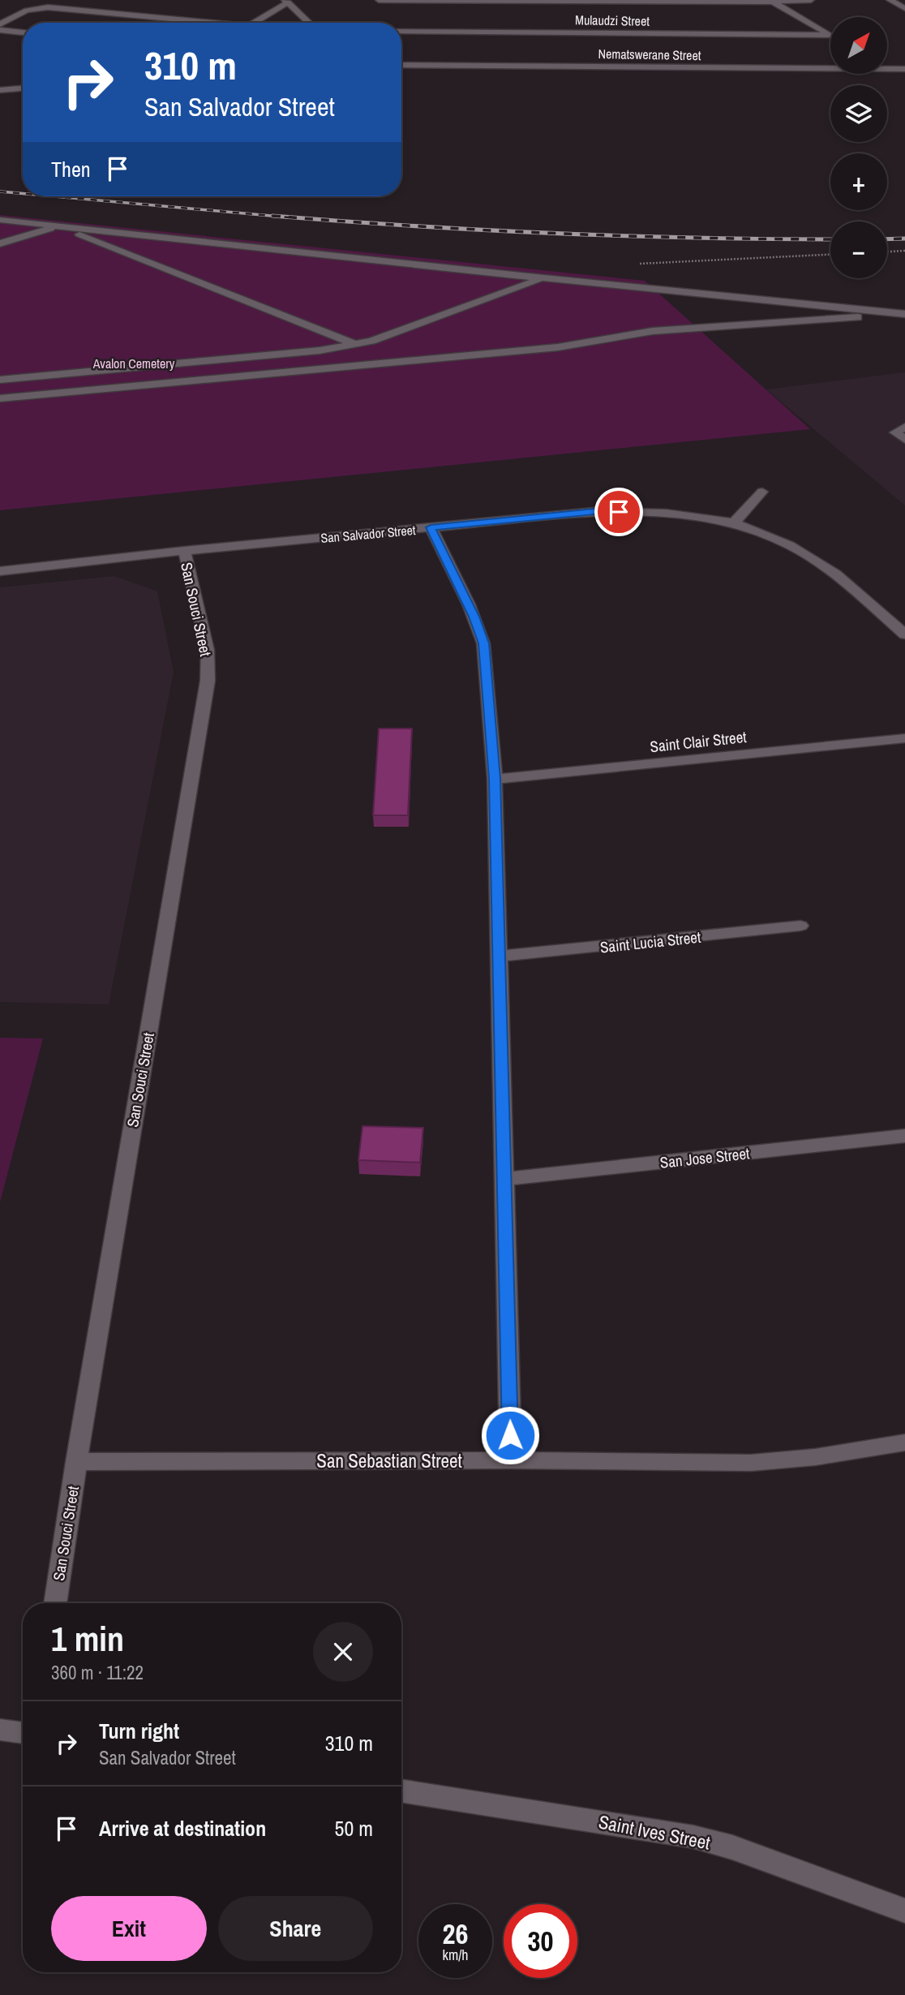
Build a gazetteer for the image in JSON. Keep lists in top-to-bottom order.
{
  "streets": {
    "street": [
      "Mulaudzi Street",
      "Nematswerane Street",
      "San Salvador Street",
      "San Souci Street",
      "Saint Clair Street",
      "Saint Lucia Street",
      "San Jose Street",
      "San Sebastian Street",
      "Saint Ives Street"
    ]
  },
  "crossings": [
    ["San Salvador Street", "San Souci Street"],
    ["San Souci Street", "San Sebastian Street"]
  ],
  "parks": ["Avalon Cemetery"],
  "north": "top right",
  "page": {
    "map_buttons": ["+", "−"],
    "turn": ["310 m", "San Salvador Street"],
    "then": "Then",
    "heading": ["1 min", "360 m · 11:22"],
    "list": [
      {
        "name": "Turn right",
        "note": "San Salvador Street",
        "value": "310 m"
      },
      {
        "name": "Arrive at destination",
        "value": "50 m"
      }
    ],
    "buttons": ["Exit", "Share"],
    "speed": "26 km/h",
    "limit": "30"
  }
}
